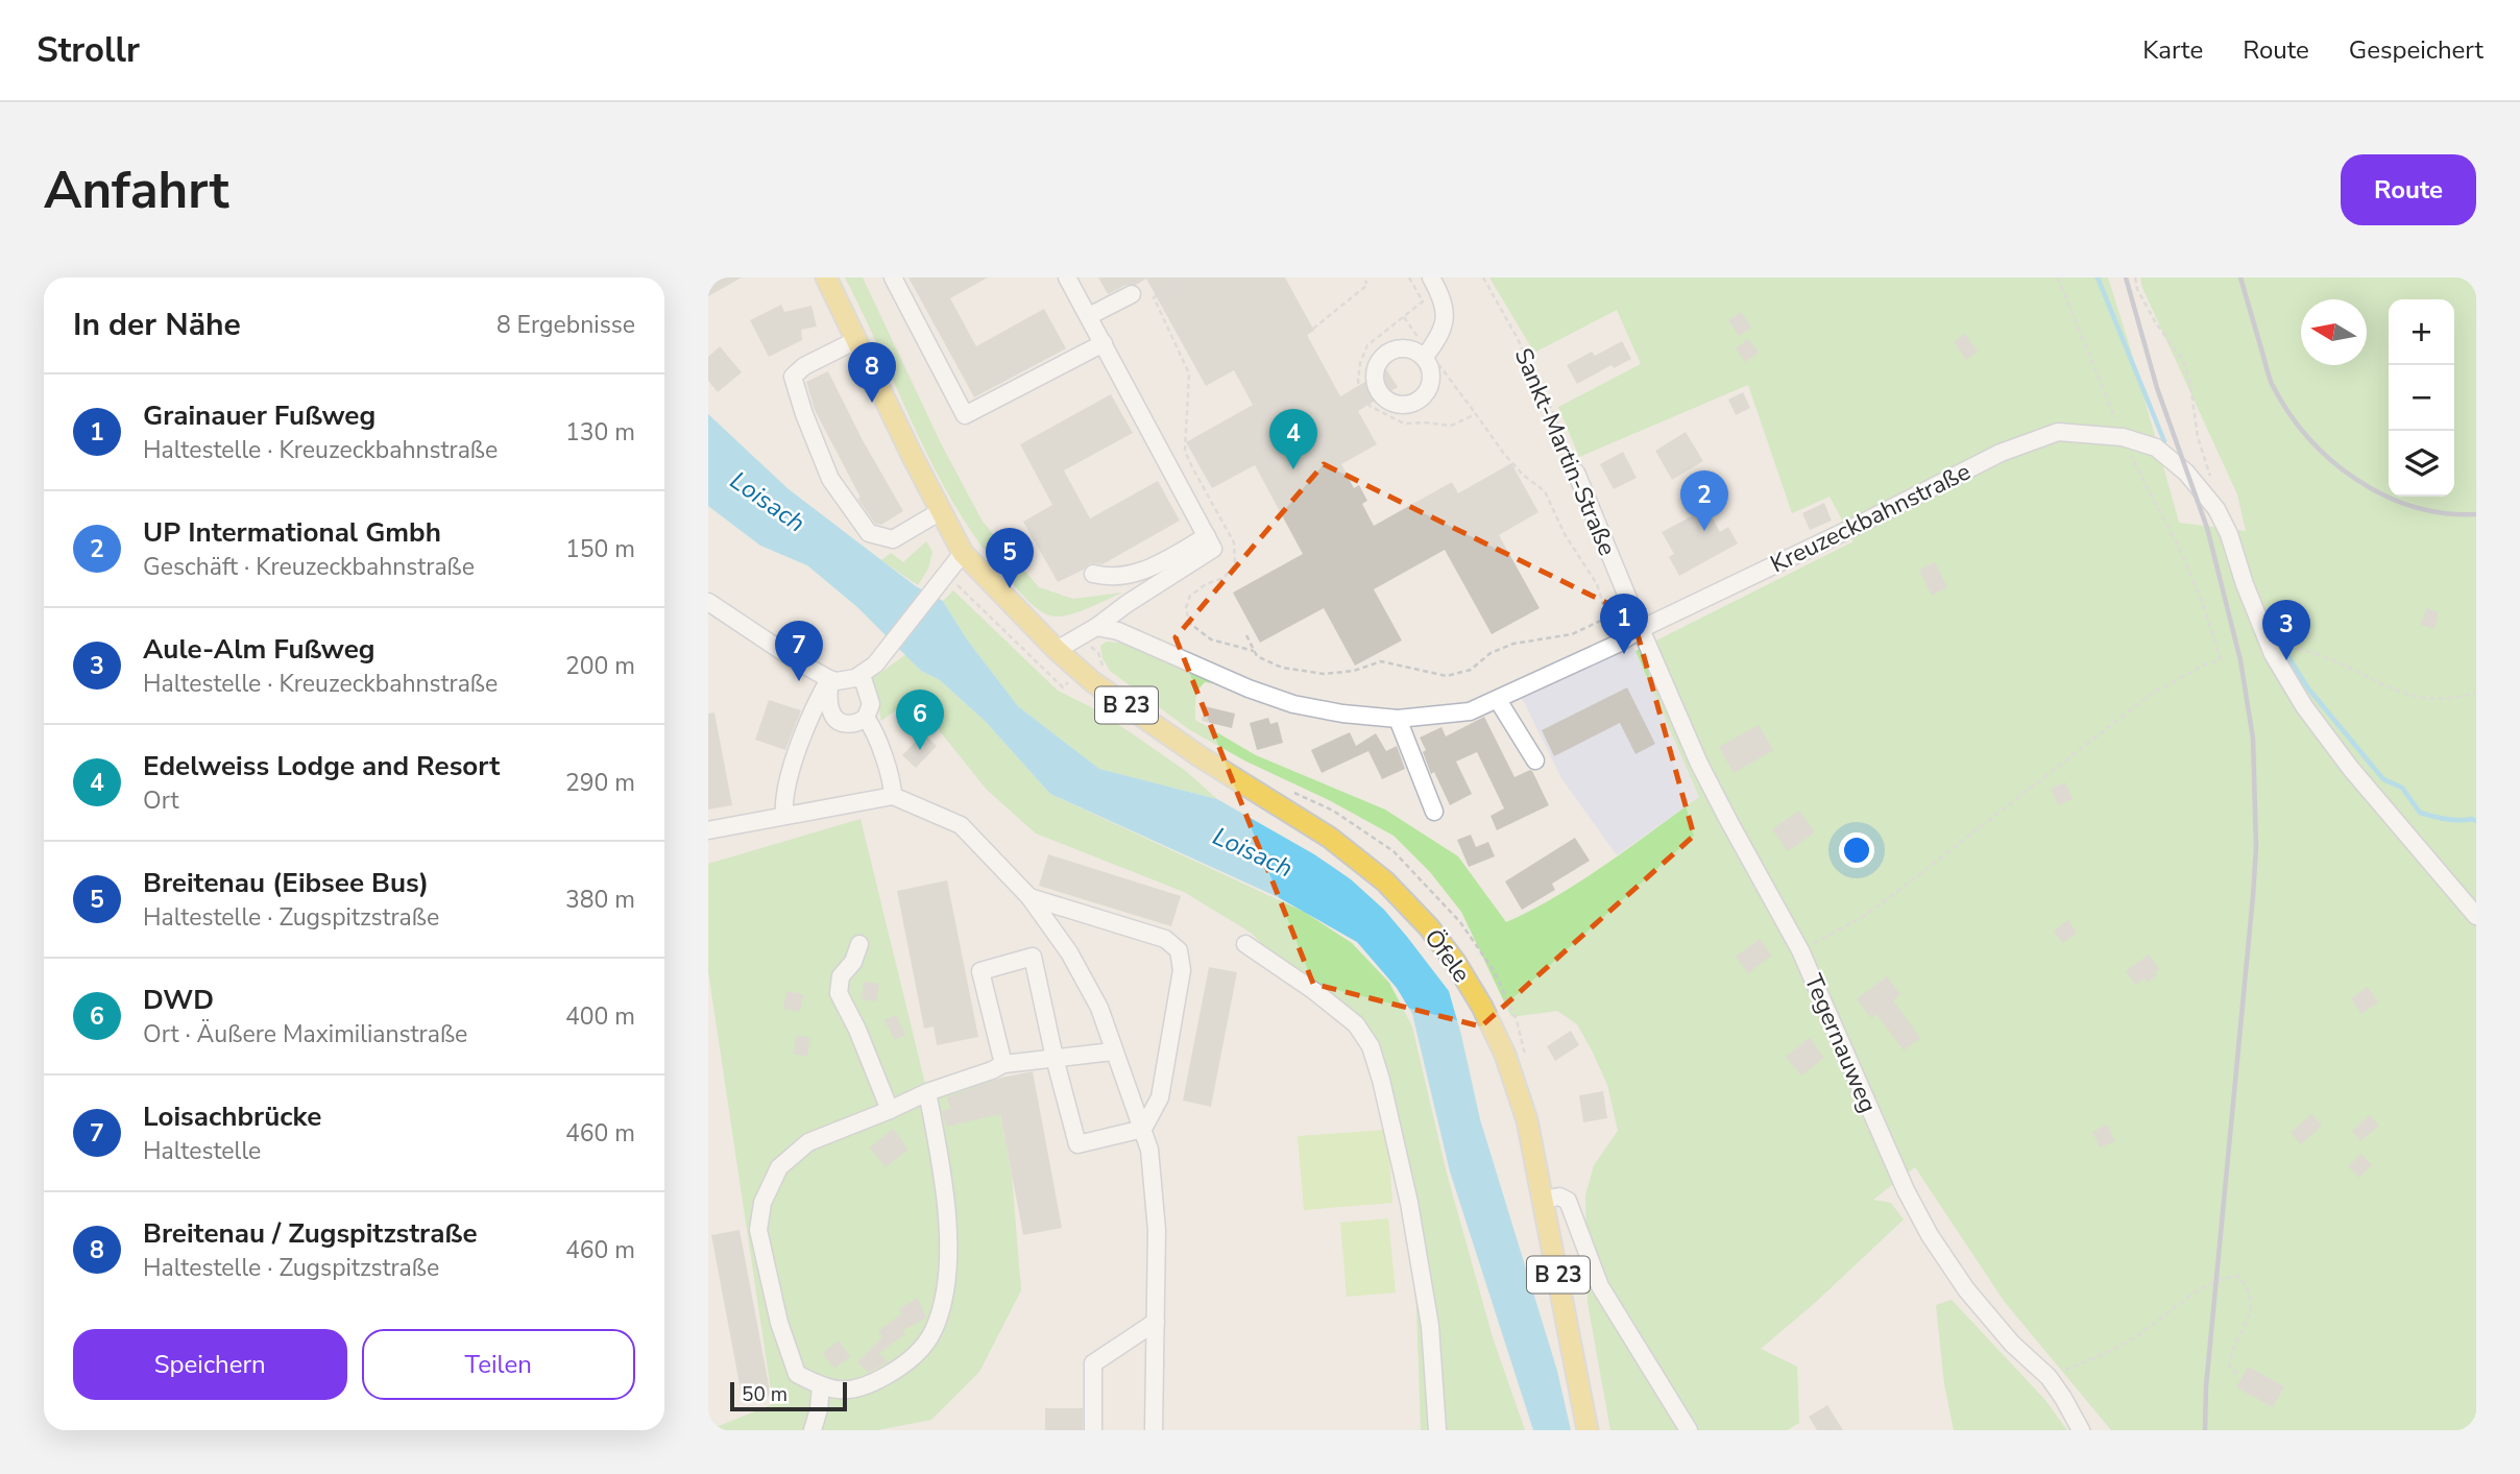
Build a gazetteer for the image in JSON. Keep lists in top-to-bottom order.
{
  "streets": {
    "main road": ["B 23", "Öfele"],
    "street": ["Sankt-Martin-Straße", "Kreuzeckbahnstraße", "Tegernauweg"]
  },
  "crossings": [
    ["Sankt-Martin-Straße", "Kreuzeckbahnstraße"],
    ["Sankt-Martin-Straße", "Tegernauweg"],
    ["Kreuzeckbahnstraße", "Tegernauweg"],
    ["B 23", "Öfele"]
  ],
  "water": ["Loisach"],
  "scale_bar": "50 m",
  "north": "left",
  "page": {
    "header": "Strollr",
    "nav": ["Karte", "Route", "Gespeichert"],
    "buttons": [
      "Route",
      ["Speichern", "Teilen"]
    ],
    "title": "Anfahrt",
    "heading": ["In der Nähe", "8 Ergebnisse"],
    "map_buttons": ["+", "−"],
    "pins": [
      "8",
      "4",
      "2",
      "5",
      "1",
      "3",
      "7",
      "6"
    ],
    "list": [
      {
        "mark": "1",
        "name": "Grainauer Fußweg",
        "note": "Haltestelle · Kreuzeckbahnstraße",
        "value": "130 m"
      },
      {
        "mark": "2",
        "name": "UP Intermational Gmbh",
        "note": "Geschäft · Kreuzeckbahnstraße",
        "value": "150 m"
      },
      {
        "mark": "3",
        "name": "Aule-Alm Fußweg",
        "note": "Haltestelle · Kreuzeckbahnstraße",
        "value": "200 m"
      },
      {
        "mark": "4",
        "name": "Edelweiss Lodge and Resort",
        "note": "Ort",
        "value": "290 m"
      },
      {
        "mark": "5",
        "name": "Breitenau (Eibsee Bus)",
        "note": "Haltestelle · Zugspitzstraße",
        "value": "380 m"
      },
      {
        "mark": "6",
        "name": "DWD",
        "note": "Ort · Äußere Maximilianstraße",
        "value": "400 m"
      },
      {
        "mark": "7",
        "name": "Loisachbrücke",
        "note": "Haltestelle",
        "value": "460 m"
      },
      {
        "mark": "8",
        "name": "Breitenau / Zugspitzstraße",
        "note": "Haltestelle · Zugspitzstraße",
        "value": "460 m"
      }
    ],
    "scale": "50 m"
  }
}
